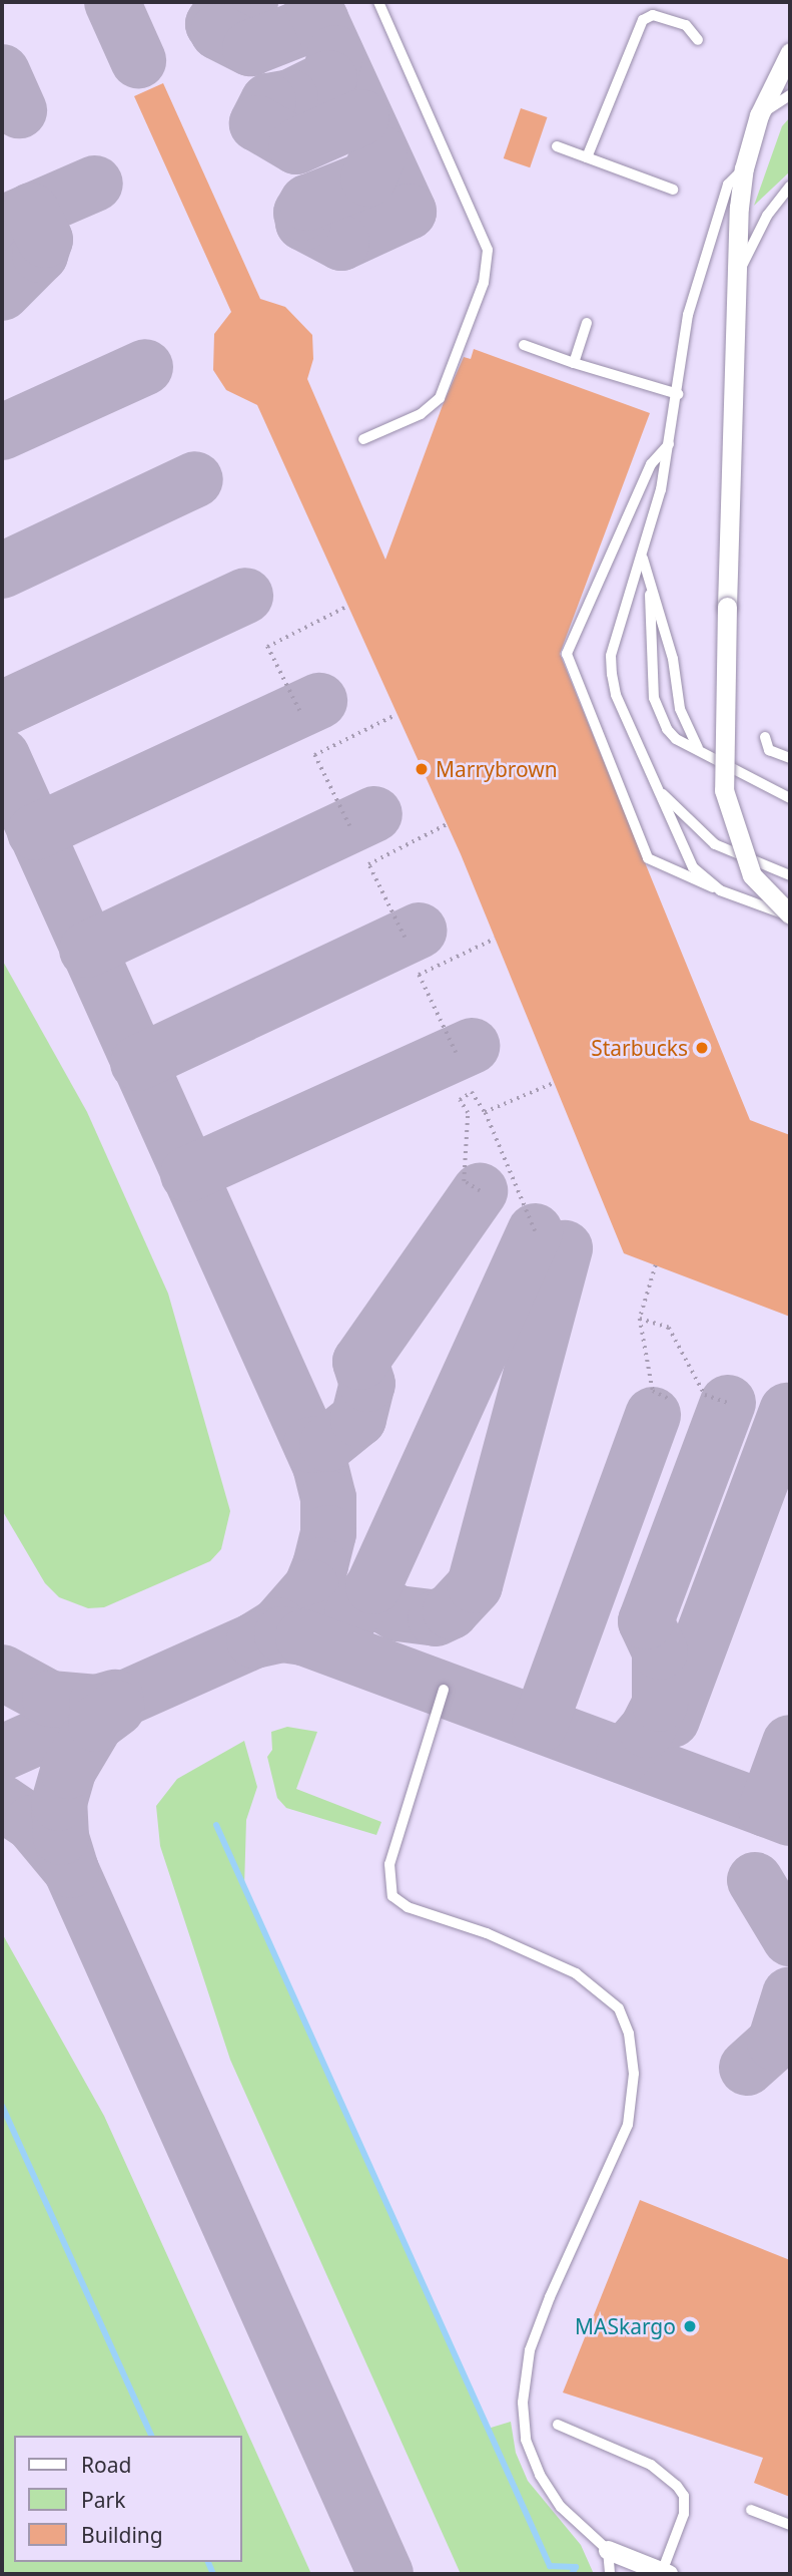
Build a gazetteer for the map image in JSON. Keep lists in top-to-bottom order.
{
  "places": ["Marrybrown", "Starbucks", "MASkargo"],
  "legend": ["Road", "Park", "Building"]
}
